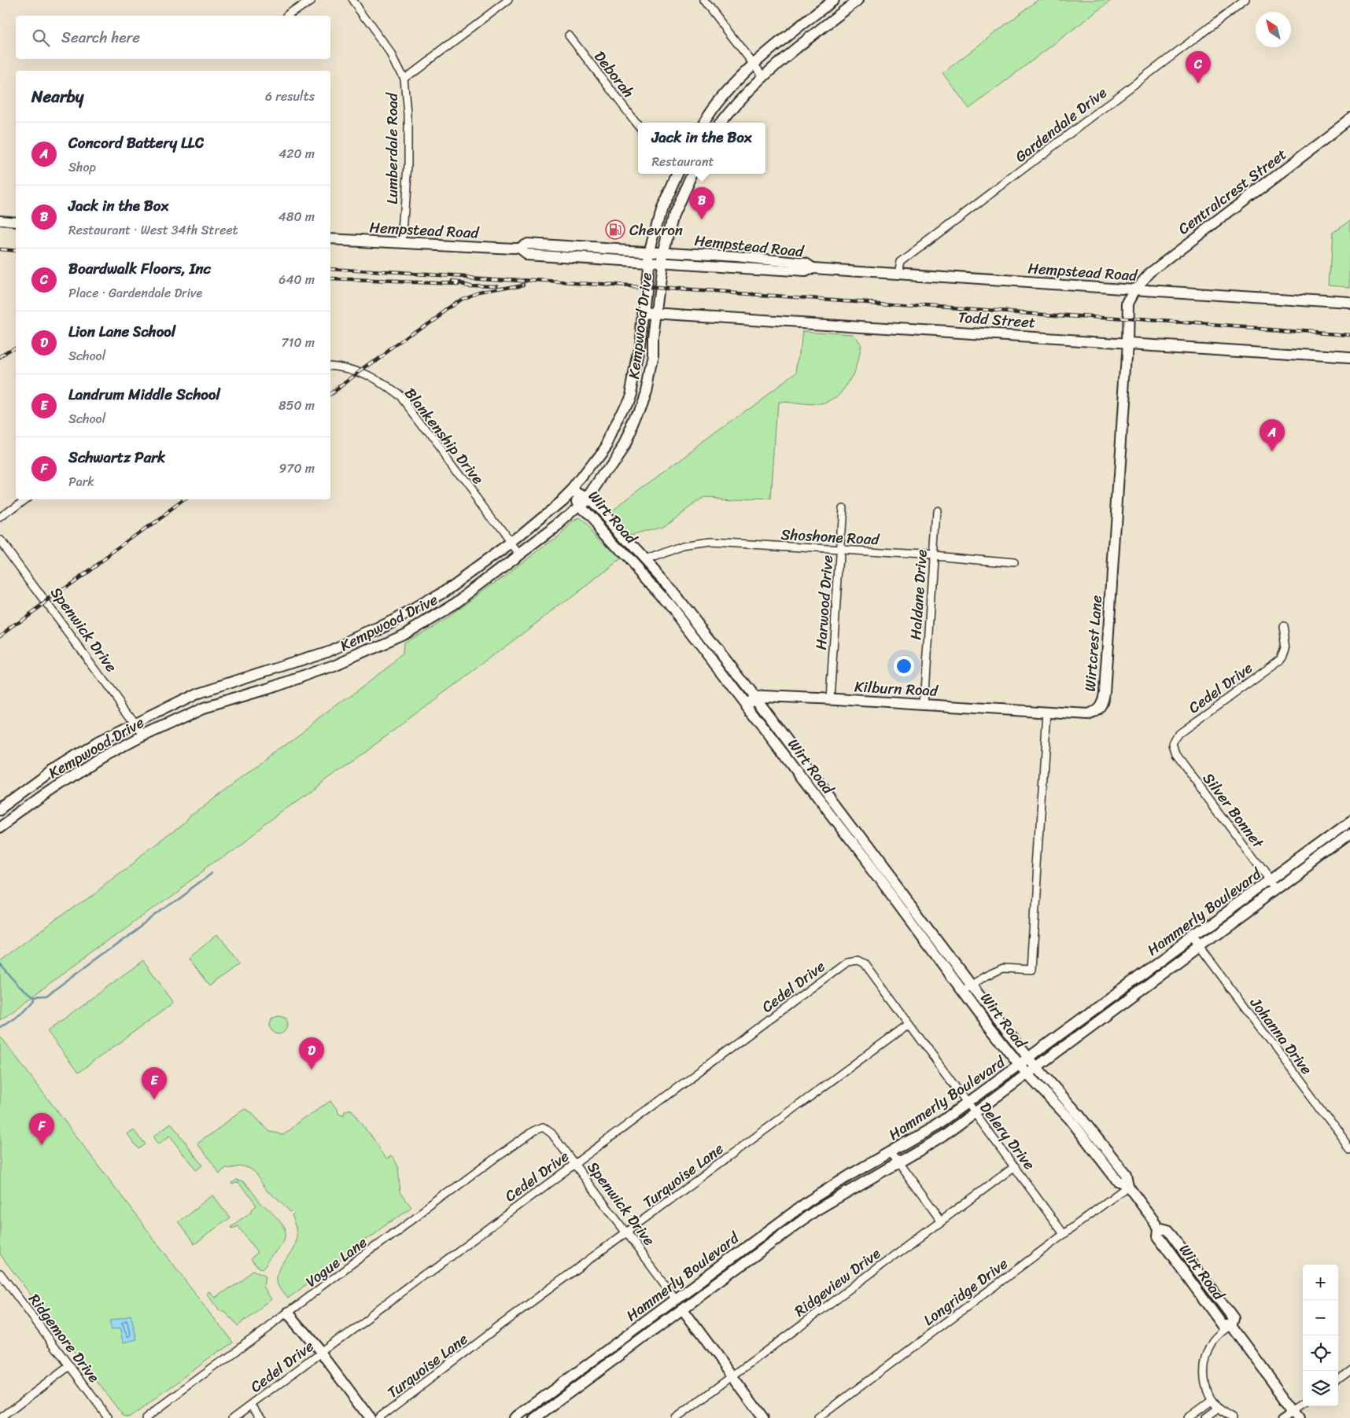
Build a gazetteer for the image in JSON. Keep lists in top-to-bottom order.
{
  "streets": {
    "main road": [
      "Centralcrest Street",
      "Hempstead Road",
      "Todd Street",
      "Kempwood Drive",
      "Wirt Road",
      "Wirtcrest Lane",
      "Kilburn Road",
      "Hammerly Boulevard"
    ],
    "street": [
      "Deborah",
      "Gardendale Drive",
      "Lumberdale Road",
      "Blankenship Drive",
      "Shoshone Road",
      "Haldane Drive",
      "Harwood Drive",
      "Spenwick Drive",
      "Cedel Drive",
      "Silver Bonnet",
      "Johanna Drive",
      "Delery Drive",
      "Turquoise Lane",
      "Vogue Lane",
      "Ridgeview Drive",
      "Longridge Drive",
      "Ridgemore Drive"
    ]
  },
  "crossings": [
    ["Gardendale Drive", "Hempstead Road"],
    ["Lumberdale Road", "Hempstead Road"],
    ["Centralcrest Street", "Hempstead Road"],
    ["Centralcrest Street", "Wirtcrest Lane"],
    ["Hempstead Road", "Kempwood Drive"],
    ["Hempstead Road", "Wirtcrest Lane"],
    ["Todd Street", "Kempwood Drive"],
    ["Todd Street", "Wirtcrest Lane"],
    ["Kempwood Drive", "Blankenship Drive"],
    ["Kempwood Drive", "Wirt Road"],
    ["Kempwood Drive", "Spenwick Drive"],
    ["Wirt Road", "Shoshone Road"],
    ["Wirt Road", "Kilburn Road"],
    ["Wirt Road", "Hammerly Boulevard"],
    ["Wirt Road", "Longridge Drive"],
    ["Shoshone Road", "Haldane Drive"],
    ["Shoshone Road", "Harwood Drive"],
    ["Haldane Drive", "Kilburn Road"],
    ["Harwood Drive", "Kilburn Road"],
    ["Spenwick Drive", "Cedel Drive"],
    ["Spenwick Drive", "Hammerly Boulevard"],
    ["Spenwick Drive", "Turquoise Lane"],
    ["Spenwick Drive", "Vogue Lane"],
    ["Wirtcrest Lane", "Kilburn Road"],
    ["Cedel Drive", "Silver Bonnet"],
    ["Cedel Drive", "Delery Drive"],
    ["Silver Bonnet", "Hammerly Boulevard"],
    ["Hammerly Boulevard", "Johanna Drive"],
    ["Hammerly Boulevard", "Delery Drive"],
    ["Delery Drive", "Turquoise Lane"],
    ["Delery Drive", "Ridgeview Drive"],
    ["Delery Drive", "Longridge Drive"]
  ],
  "places": {
    "fuel station": ["Chevron"]
  },
  "north": "top left",
  "page": {
    "search": "Search here",
    "pins": [
      "C",
      "B",
      "A",
      "D",
      "E",
      "F"
    ],
    "heading": ["Nearby", "6 results"],
    "list": [
      {
        "mark": "A",
        "name": "Concord Battery LLC",
        "note": "Shop",
        "value": "420 m"
      },
      {
        "mark": "B",
        "name": "Jack in the Box",
        "note": "Restaurant · West 34th Street",
        "value": "480 m"
      },
      {
        "mark": "C",
        "name": "Boardwalk Floors, Inc",
        "note": "Place · Gardendale Drive",
        "value": "640 m"
      },
      {
        "mark": "D",
        "name": "Lion Lane School",
        "note": "School",
        "value": "710 m"
      },
      {
        "mark": "E",
        "name": "Landrum Middle School",
        "note": "School",
        "value": "850 m"
      },
      {
        "mark": "F",
        "name": "Schwartz Park",
        "note": "Park",
        "value": "970 m"
      }
    ],
    "popup": ["Jack in the Box", "Restaurant"],
    "map_buttons": ["+", "−"]
  }
}
